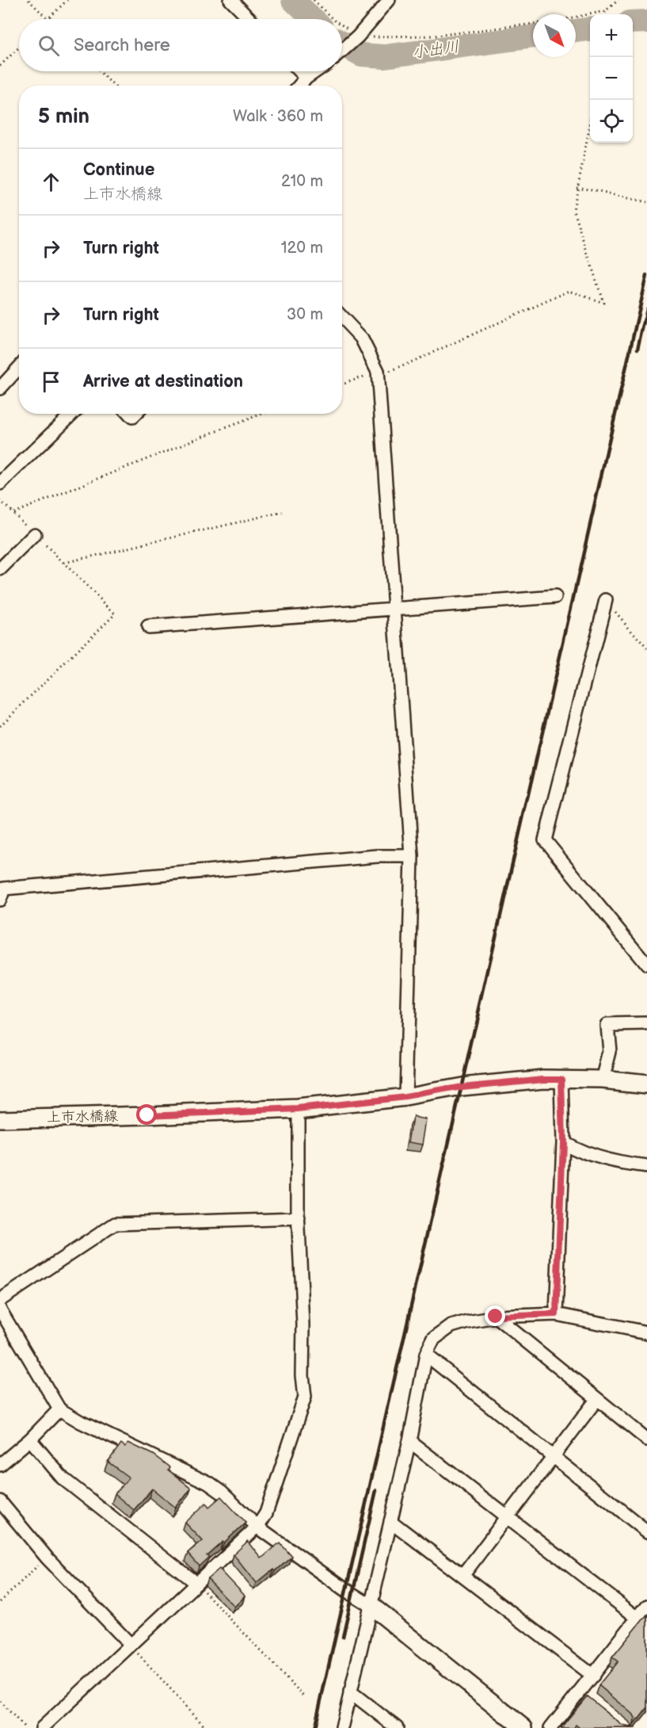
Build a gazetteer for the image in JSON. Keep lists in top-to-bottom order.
{
  "streets": {
    "main road": ["上市水橋線"]
  },
  "water": ["小出川"],
  "north": "bottom right",
  "page": {
    "map_buttons": ["+", "−"],
    "search": "Search here",
    "heading": ["5 min", "Walk · 360 m"],
    "list": [
      ["Continue", "上市水橋線", "210 m"],
      ["Turn right", "120 m"],
      ["Turn right", "30 m"],
      "Arrive at destination"
    ]
  }
}
